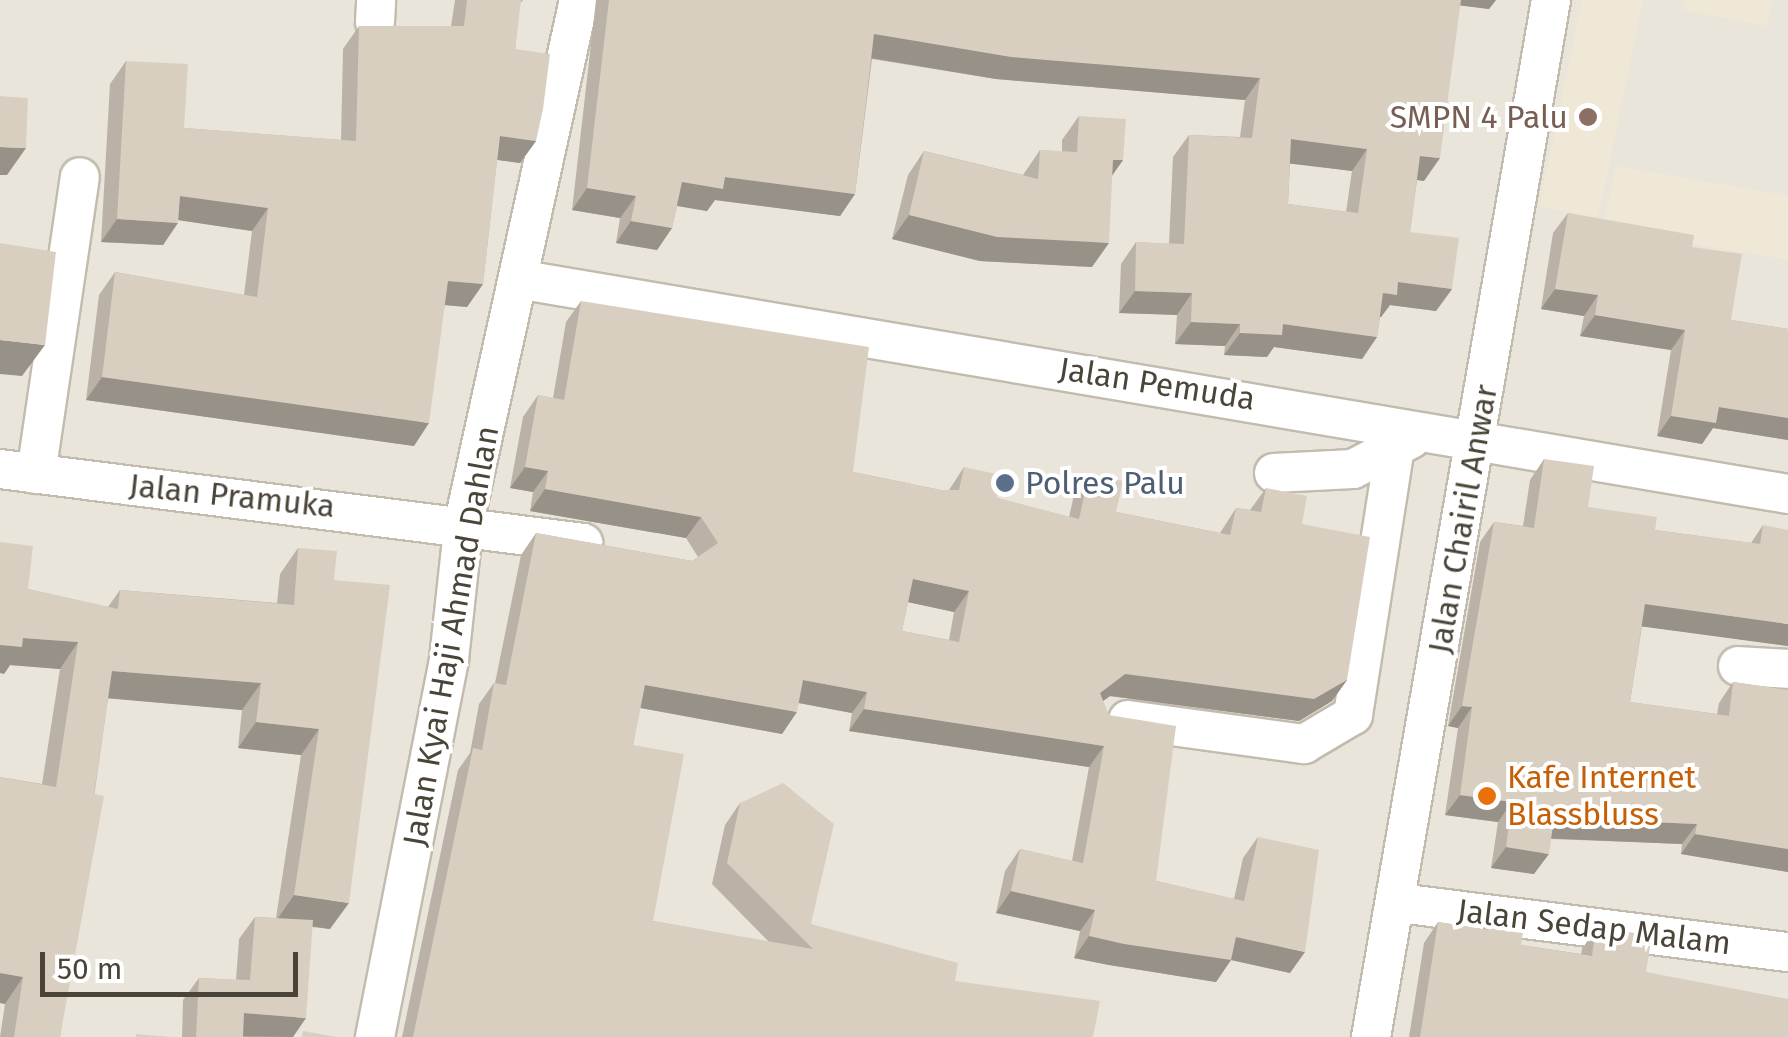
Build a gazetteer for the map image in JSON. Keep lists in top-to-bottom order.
{
  "streets": {
    "street": [
      "Jalan Pemuda",
      "Jalan Pramuka",
      "Jalan Chairil Anwar",
      "Jalan Kyai Haji Ahmad Dahlan",
      "Jalan Sedap Malam"
    ]
  },
  "crossings": [
    ["Jalan Pemuda", "Jalan Chairil Anwar"],
    ["Jalan Pemuda", "Jalan Kyai Haji Ahmad Dahlan"],
    ["Jalan Pramuka", "Jalan Kyai Haji Ahmad Dahlan"],
    ["Jalan Chairil Anwar", "Jalan Sedap Malam"]
  ],
  "places": ["SMPN 4 Palu", "Polres Palu", "Kafe Internet Blassbluss"],
  "scale_bar": "50 m"
}
